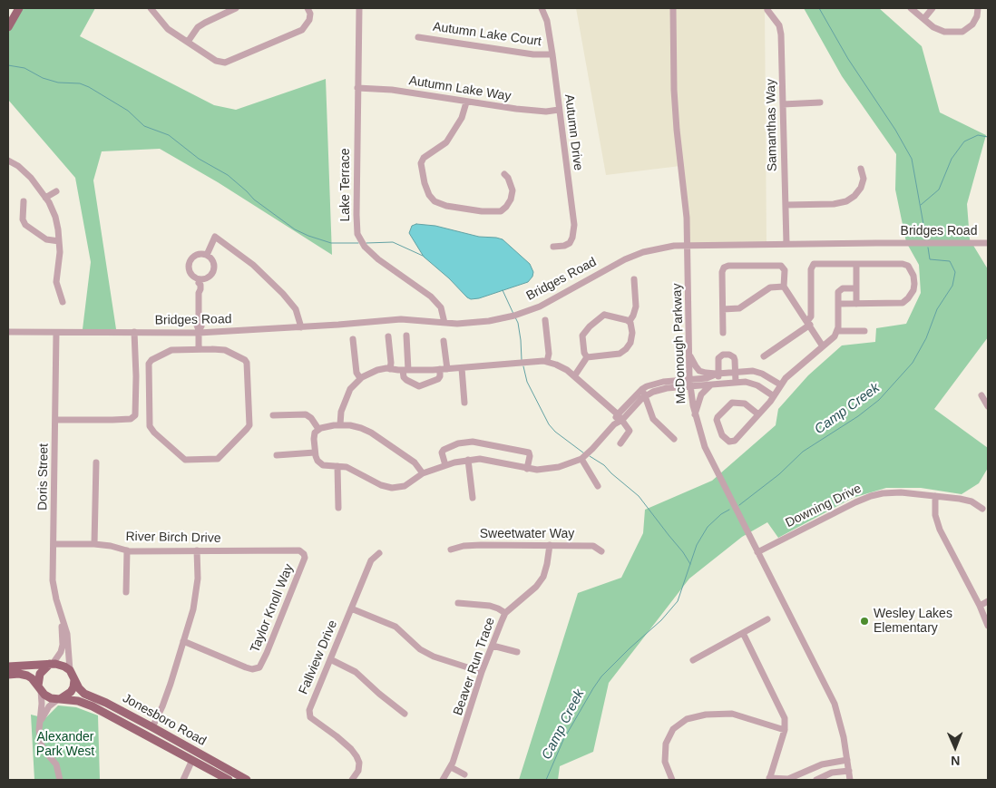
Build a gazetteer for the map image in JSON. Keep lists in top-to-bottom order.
{
  "streets": {
    "main road": ["Jonesboro Road"],
    "street": [
      "Autumn Lake Court",
      "Autumn Lake Way",
      "Samanthas Way",
      "Autumn Drive",
      "Lake Terrace",
      "Bridges Road",
      "McDonough Parkway",
      "Doris Street",
      "Downing Drive",
      "Sweetwater Way",
      "River Birch Drive",
      "Taylor Knoll Way",
      "Fallview Drive",
      "Beaver Run Trace"
    ]
  },
  "crossings": [
    ["Autumn Lake Court", "Autumn Drive"],
    ["Autumn Lake Way", "Autumn Drive"],
    ["Autumn Lake Way", "Lake Terrace"],
    ["Samanthas Way", "Bridges Road"],
    ["Lake Terrace", "Bridges Road"],
    ["Bridges Road", "McDonough Parkway"],
    ["Bridges Road", "Doris Street"],
    ["McDonough Parkway", "Downing Drive"],
    ["Doris Street", "River Birch Drive"],
    ["Doris Street", "Jonesboro Road"],
    ["Sweetwater Way", "Beaver Run Trace"],
    ["River Birch Drive", "Taylor Knoll Way"]
  ],
  "water": ["Camp Creek"],
  "parks": ["Alexander Park West"],
  "places": ["Wesley Lakes Elementary"],
  "north": "bottom"
}
